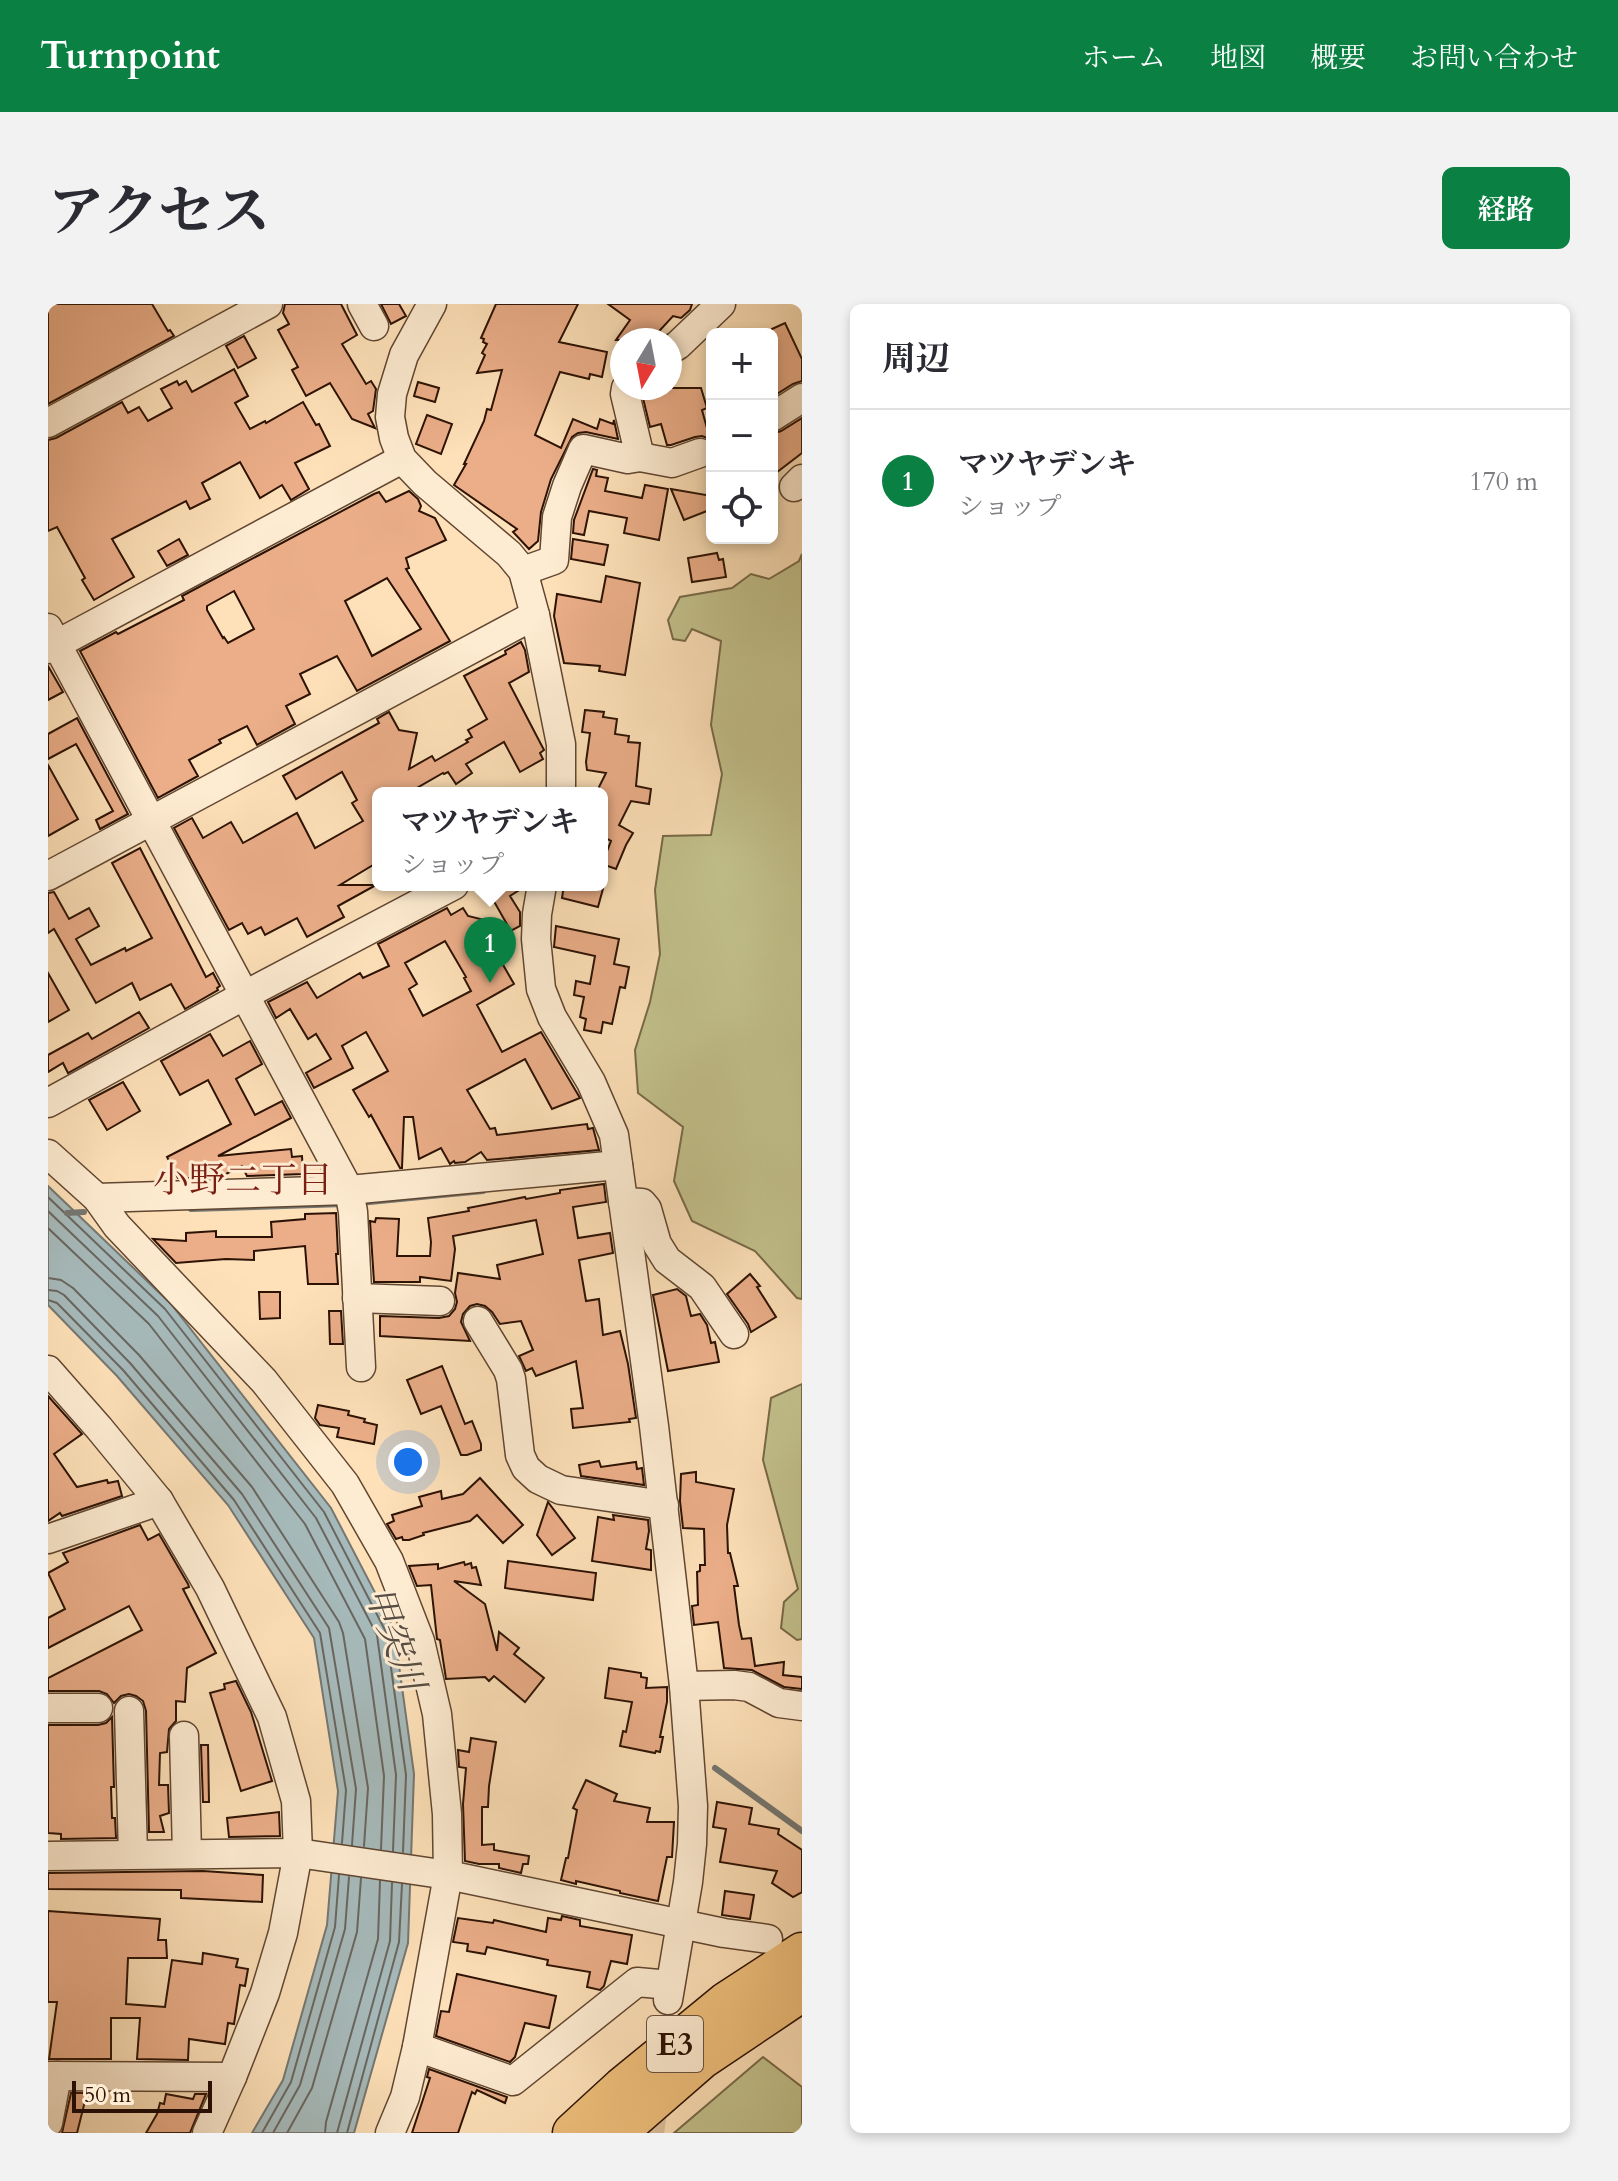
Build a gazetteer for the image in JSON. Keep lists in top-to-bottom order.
{
  "streets": {
    "highway": ["E3"]
  },
  "districts": ["小野二丁目"],
  "water": ["甲突川"],
  "scale_bar": "50 m",
  "north": "bottom",
  "page": {
    "header": "Turnpoint",
    "nav": [
      "ホーム",
      "地図",
      "概要",
      "お問い合わせ"
    ],
    "title": "アクセス",
    "buttons": "経路",
    "heading": "周辺",
    "map_buttons": ["+", "−"],
    "list": [
      {
        "mark": "1",
        "name": "マツヤデンキ",
        "note": "ショップ",
        "value": "170 m"
      }
    ],
    "popup": ["マツヤデンキ", "ショップ"],
    "pins": "1",
    "scale": "50 m"
  }
}
